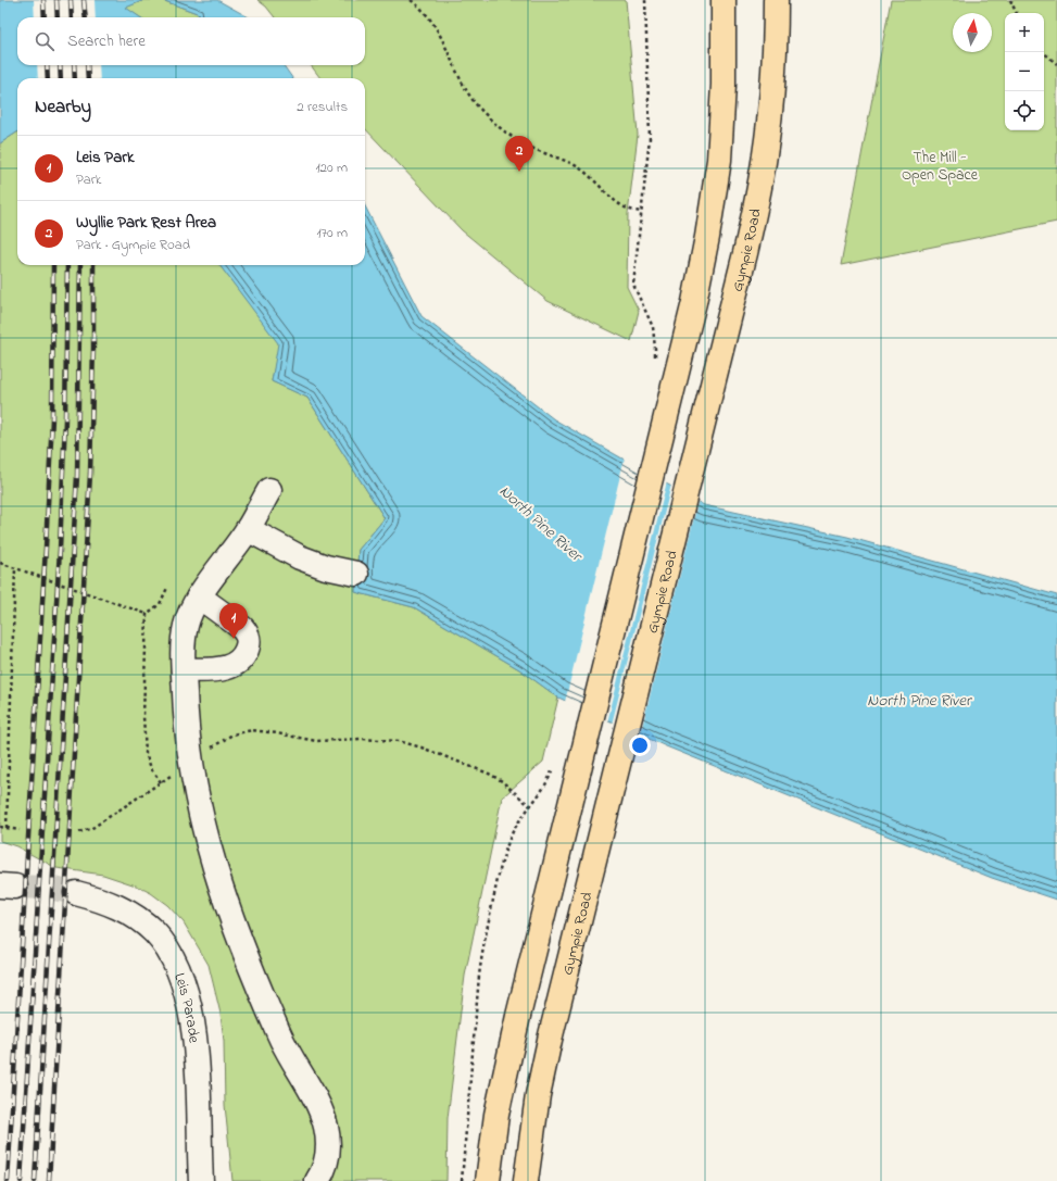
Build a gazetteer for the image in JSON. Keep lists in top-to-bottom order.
{
  "streets": {
    "highway": ["Gympie Road"],
    "street": ["Leis Parade"]
  },
  "water": ["North Pine River"],
  "parks": ["The Mill - Open Space"],
  "north": "top",
  "page": {
    "map_buttons": ["+", "−"],
    "search": "Search here",
    "heading": ["Nearby", "2 results"],
    "list": [
      {
        "mark": "1",
        "name": "Leis Park",
        "note": "Park",
        "value": "120 m"
      },
      {
        "mark": "2",
        "name": "Wyllie Park Rest Area",
        "note": "Park · Gympie Road",
        "value": "170 m"
      }
    ],
    "pins": ["2", "1"]
  }
}
